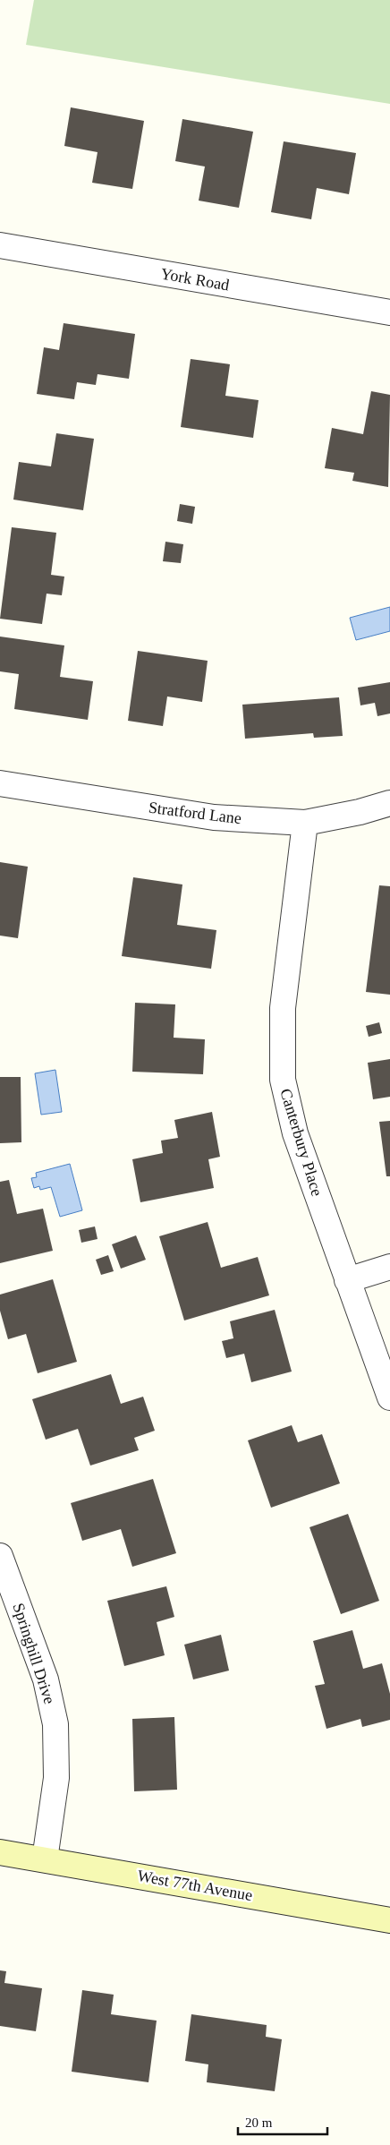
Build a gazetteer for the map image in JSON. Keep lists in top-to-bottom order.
{
  "streets": {
    "street": [
      "York Road",
      "Stratford Lane",
      "Canterbury Place",
      "Springhill Drive",
      "West 77th Avenue"
    ]
  },
  "crossings": [
    ["Stratford Lane", "Canterbury Place"],
    ["Springhill Drive", "West 77th Avenue"]
  ],
  "scale_bar": "20 m"
}
